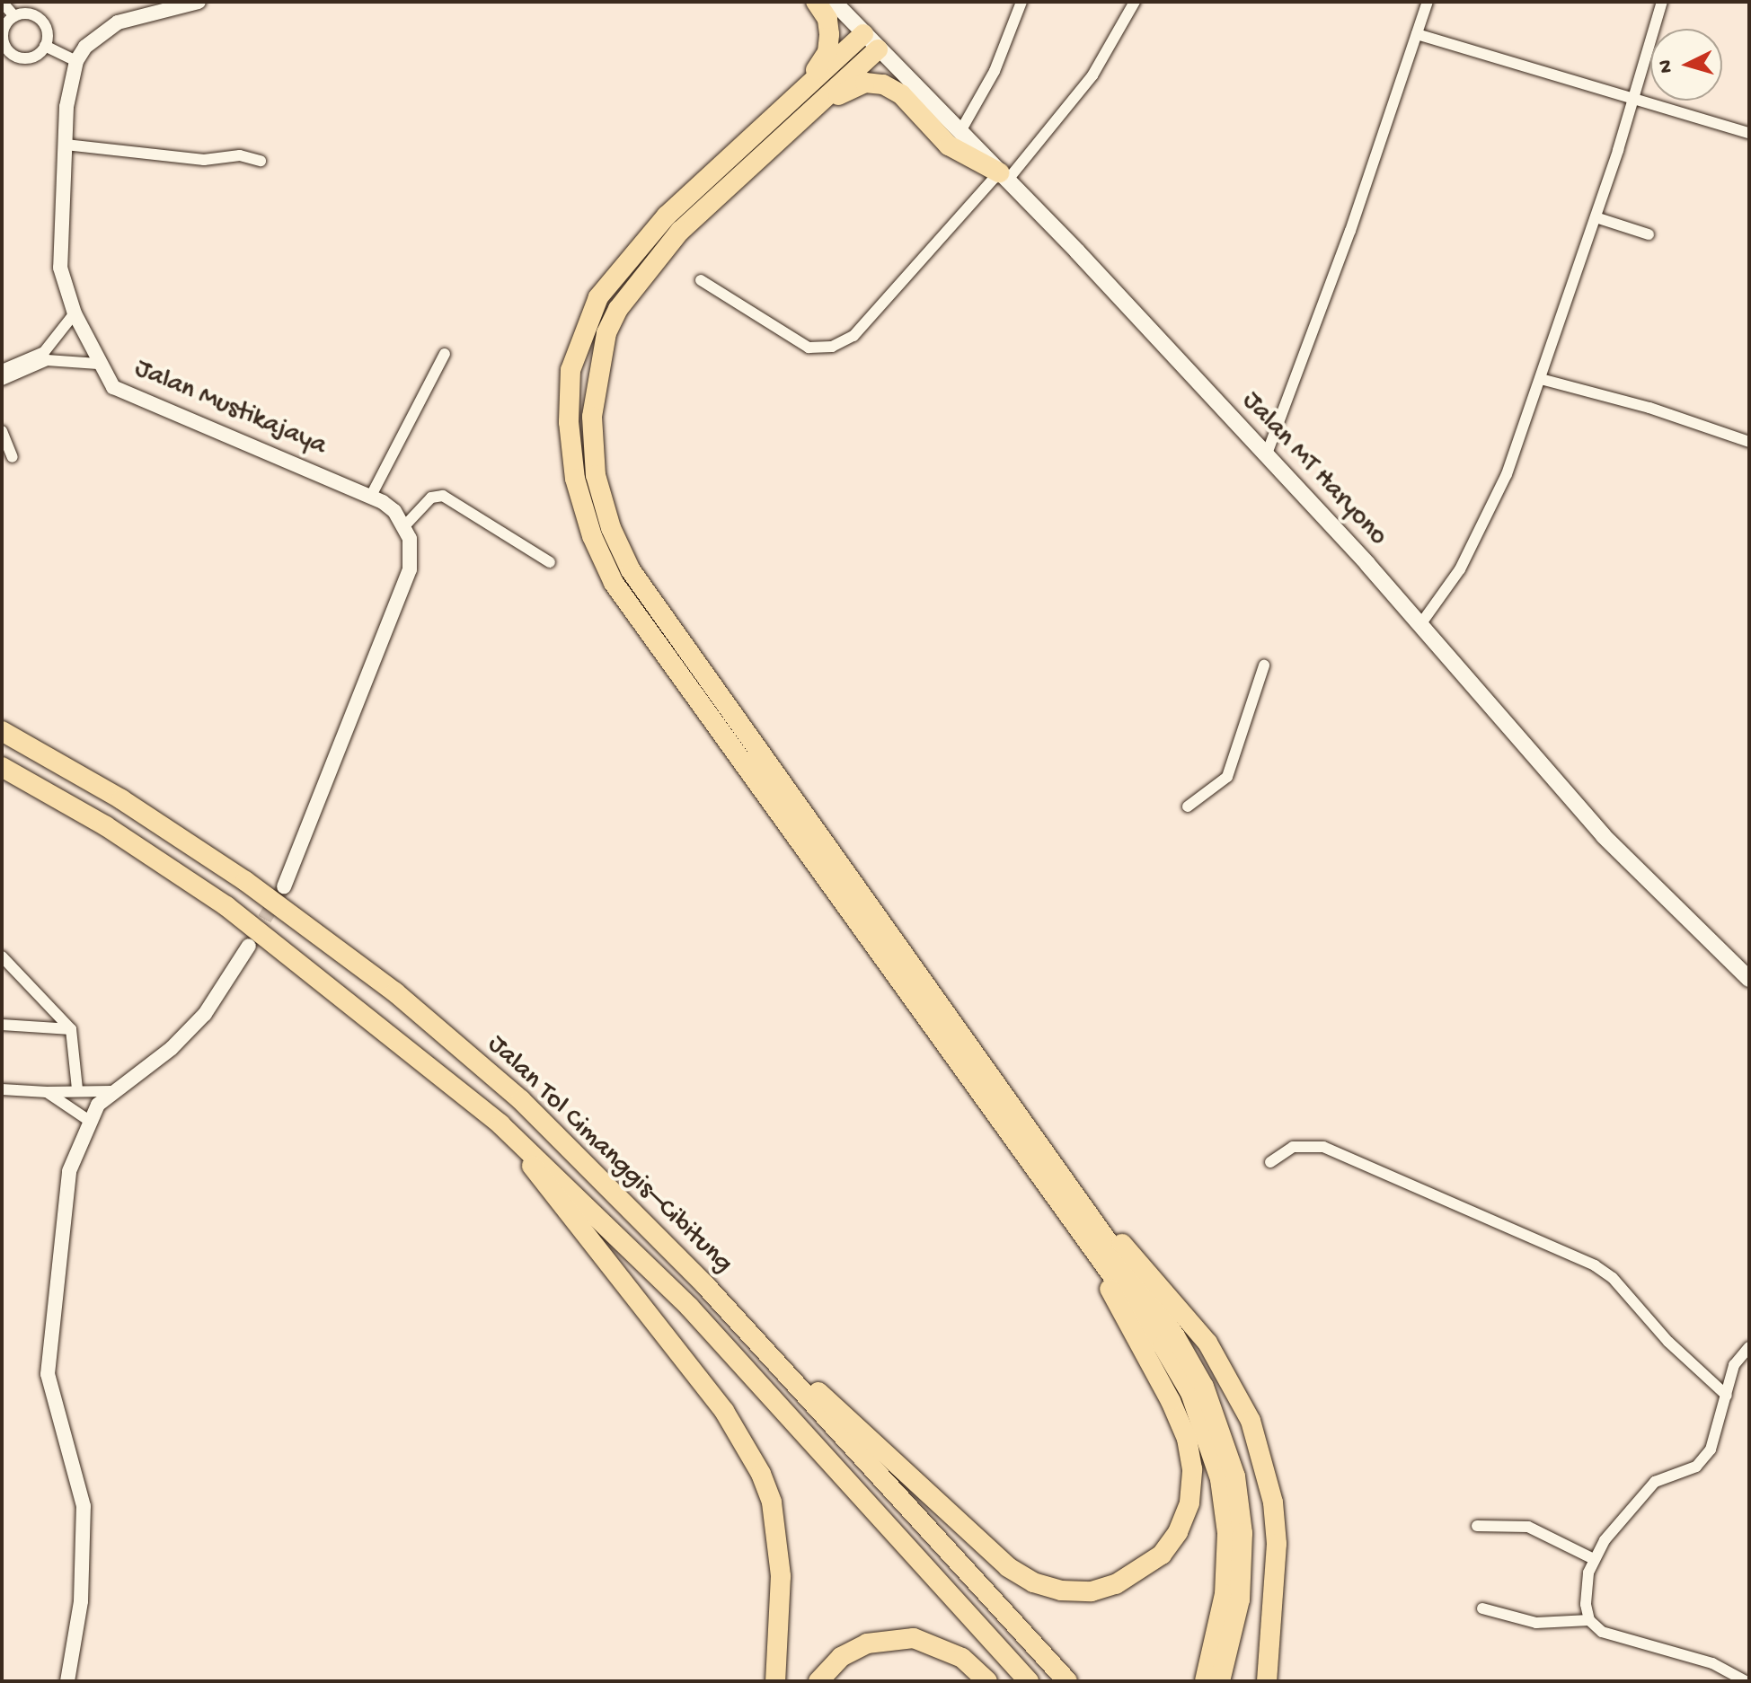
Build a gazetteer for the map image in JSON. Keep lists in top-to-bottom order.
{
  "streets": {
    "highway": ["Jalan Tol Cimanggis–Cibitung"],
    "main road": ["Jalan MT Haryono"],
    "street": ["Jalan Mustikajaya"]
  },
  "north": "left"
}
